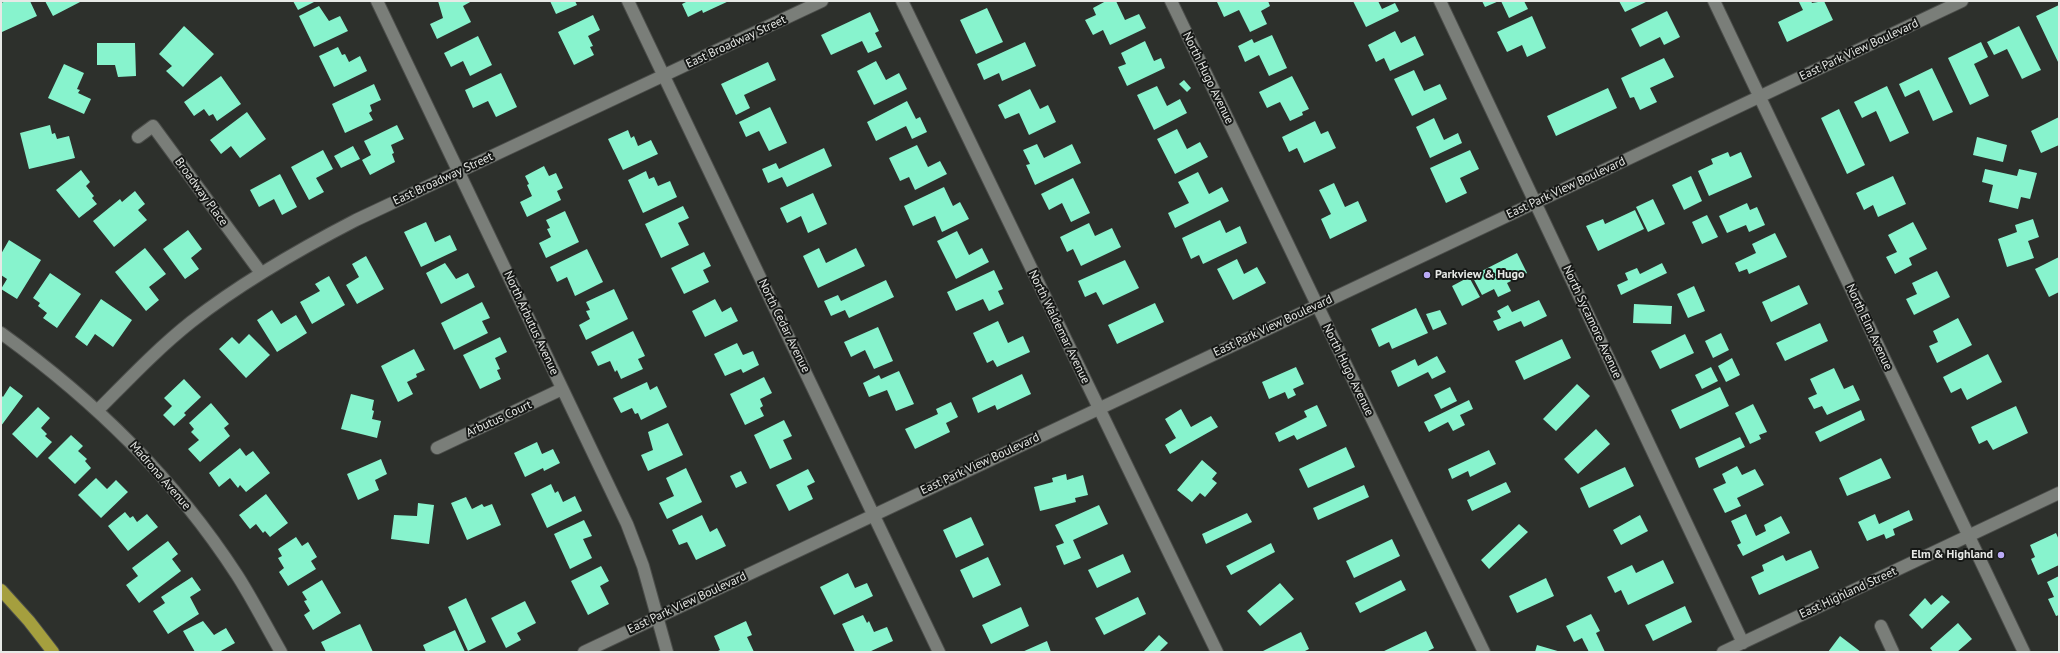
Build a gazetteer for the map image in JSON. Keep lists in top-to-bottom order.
{
  "streets": {
    "street": [
      "East Broadway Street",
      "East Park View Boulevard",
      "North Hugo Avenue",
      "Broadway Place",
      "North Sycamore Avenue",
      "North Arbutus Avenue",
      "North Cedar Avenue",
      "North Waldemar Avenue",
      "North Elm Avenue",
      "Arbutus Court",
      "Madrona Avenue",
      "East Highland Street"
    ]
  },
  "crossings": [
    ["East Broadway Street", "Broadway Place"],
    ["East Broadway Street", "North Arbutus Avenue"],
    ["East Broadway Street", "North Cedar Avenue"],
    ["East Broadway Street", "Madrona Avenue"],
    ["East Park View Boulevard", "North Hugo Avenue"],
    ["East Park View Boulevard", "North Sycamore Avenue"],
    ["East Park View Boulevard", "North Arbutus Avenue"],
    ["East Park View Boulevard", "North Cedar Avenue"],
    ["East Park View Boulevard", "North Waldemar Avenue"],
    ["East Park View Boulevard", "North Elm Avenue"],
    ["North Sycamore Avenue", "East Highland Street"],
    ["North Arbutus Avenue", "Arbutus Court"],
    ["North Elm Avenue", "East Highland Street"]
  ],
  "places": ["Parkview & Hugo", "Elm & Highland"]
}
